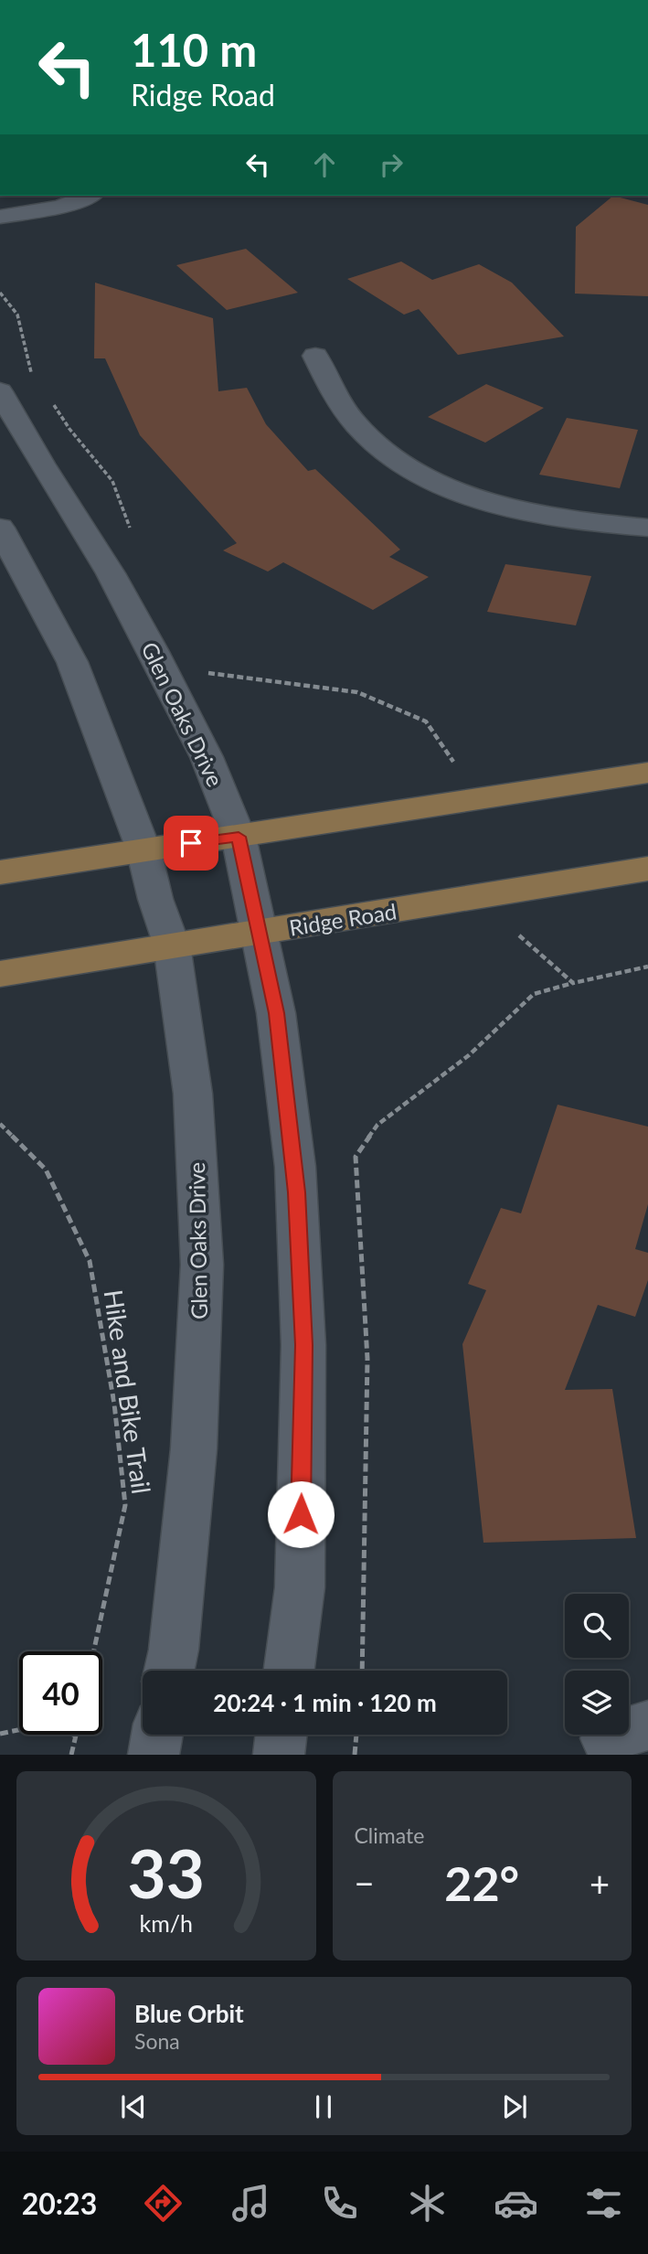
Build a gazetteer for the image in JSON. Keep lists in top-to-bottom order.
{
  "streets": {
    "main road": ["Ridge Road"],
    "street": ["Glen Oaks Drive"],
    "path": ["Hike and Bike Trail"]
  },
  "crossings": [
    ["Glen Oaks Drive", "Ridge Road"]
  ],
  "page": {
    "turn": ["110 m", "Ridge Road"],
    "limit": "40",
    "trip": "20:24 · 1 min · 120 m",
    "tile": "Climate",
    "heat": ["−", "22°", "+"],
    "song": ["Blue Orbit", "Sona"],
    "tabs": "20:23",
    "gauge": ["33", "km/h"]
  }
}
